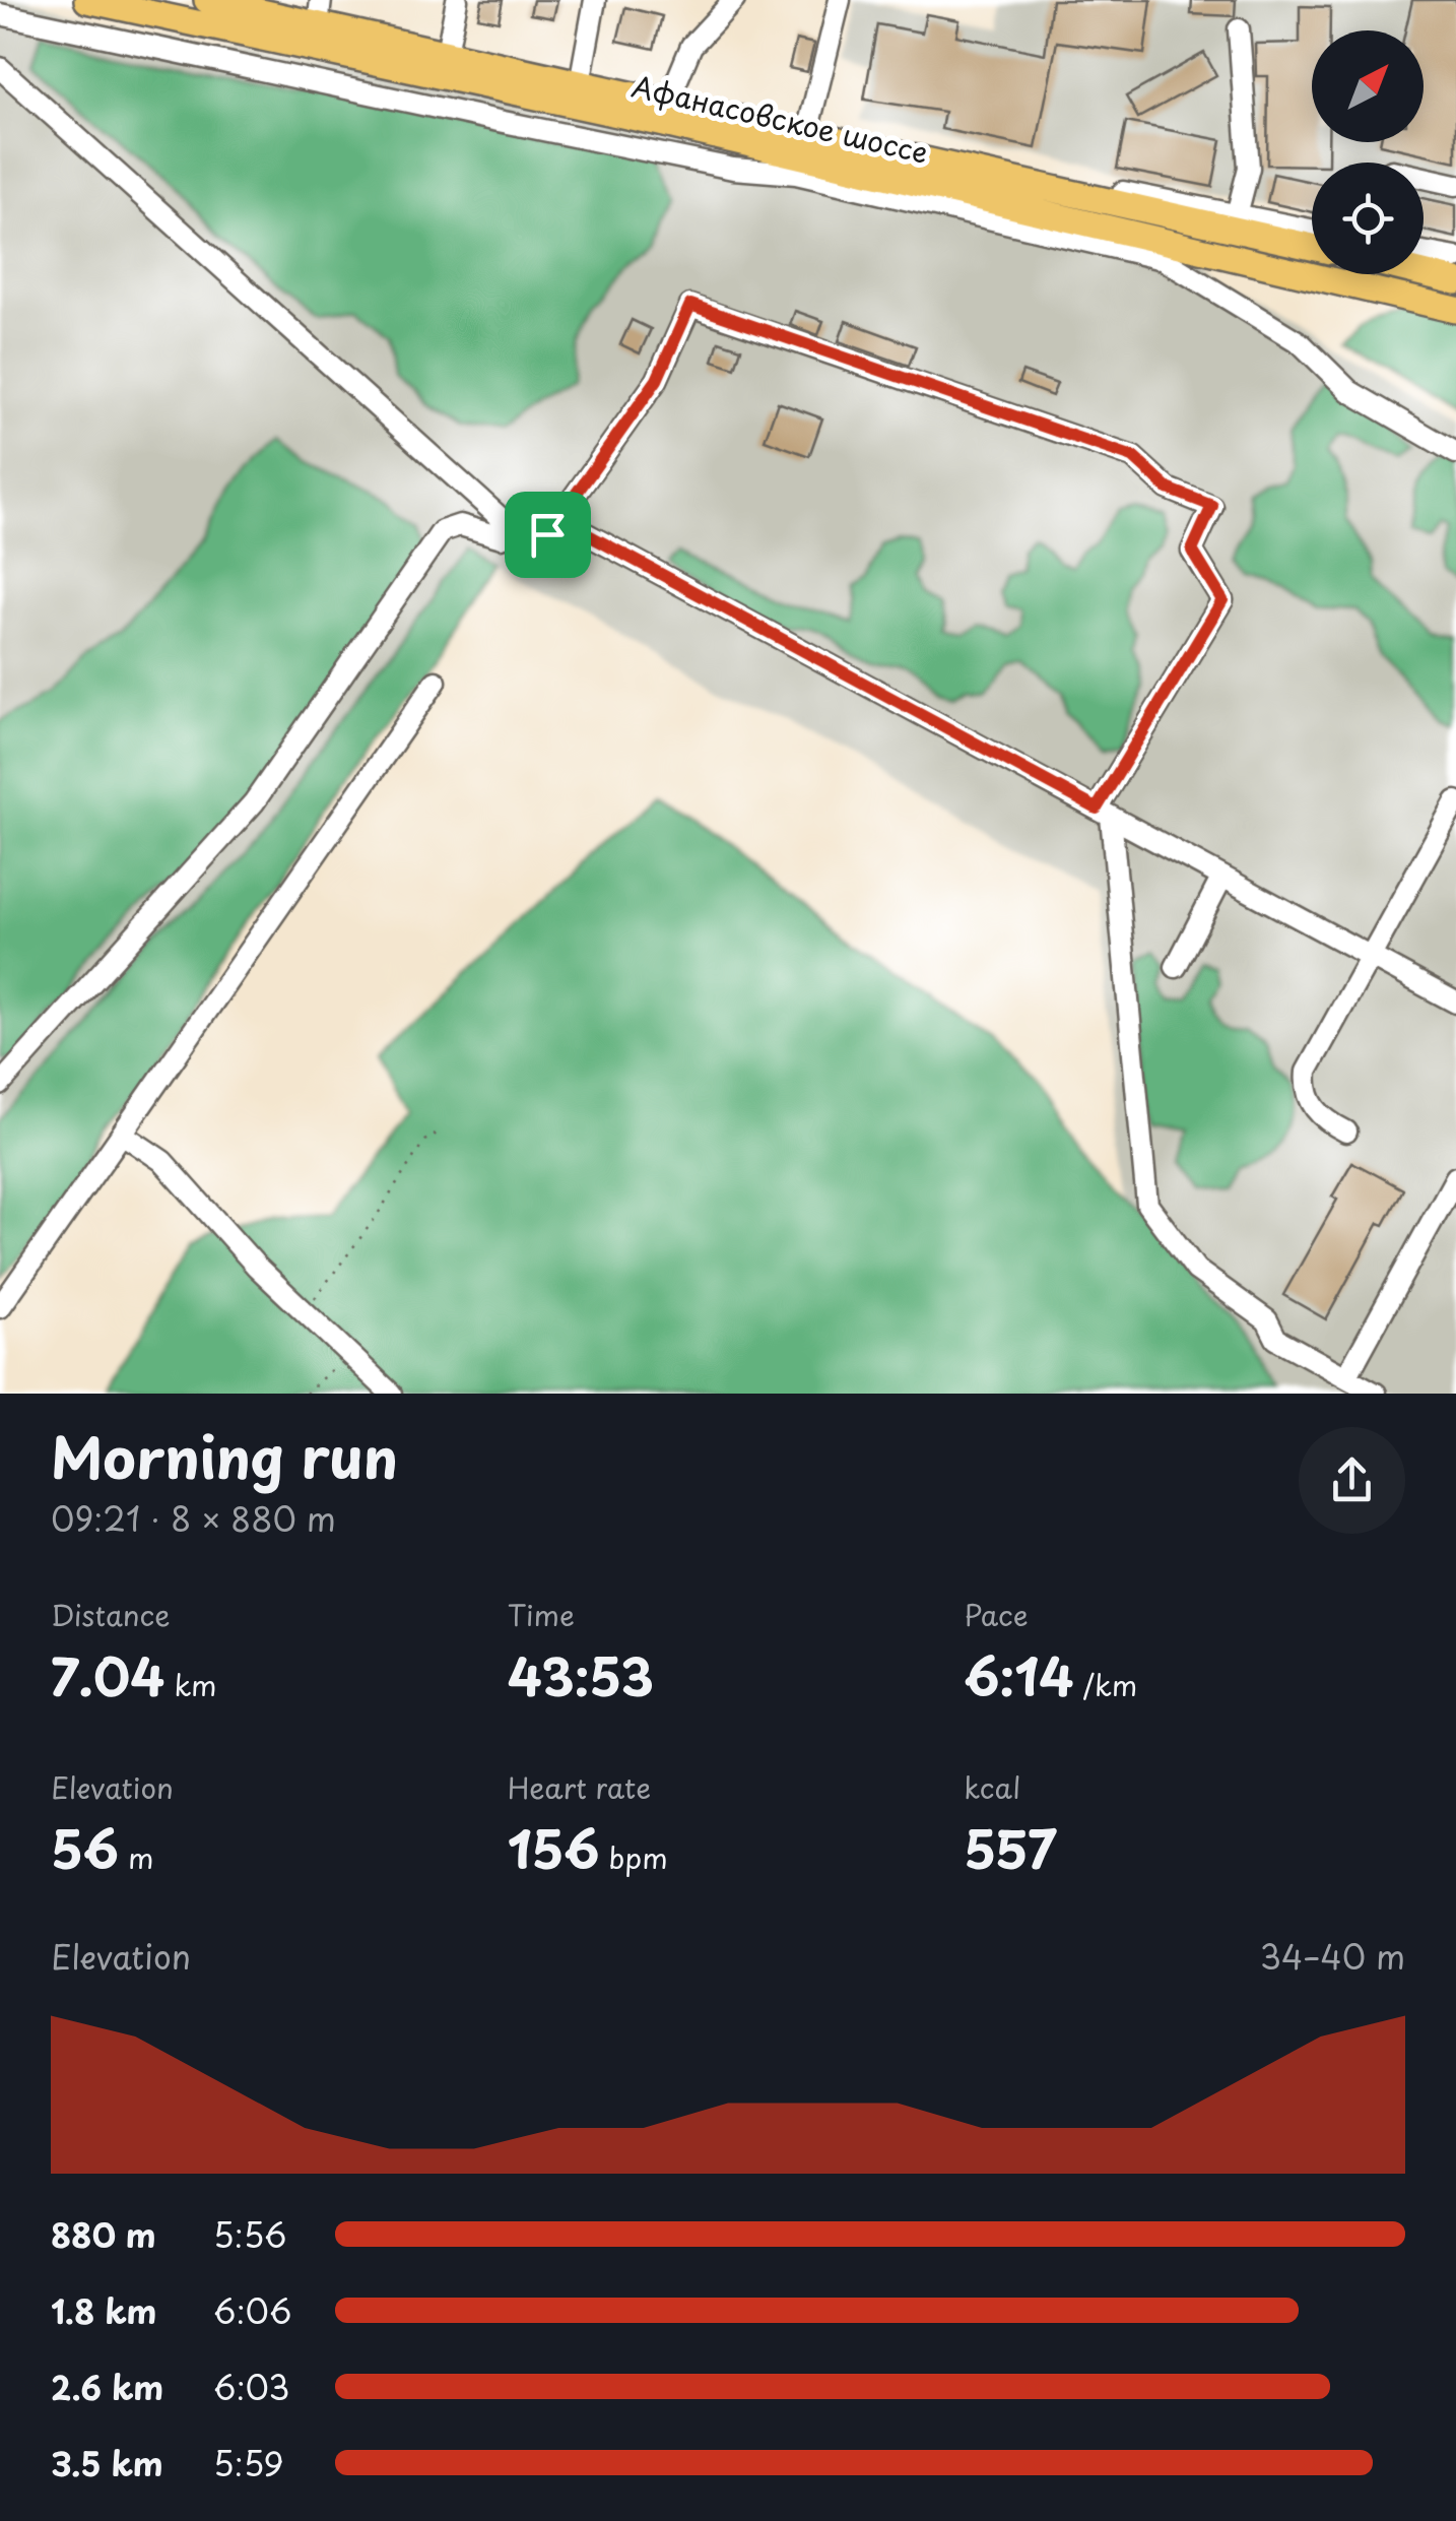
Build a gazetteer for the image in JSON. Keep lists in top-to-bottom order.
{
  "streets": {
    "main road": ["Афанасовское шоссе"]
  },
  "north": "top right",
  "page": {
    "heading": ["Morning run", "09:21 · 8 × 880 m"],
    "stats": [
      ["Distance", "7.04 km"],
      ["Time", "43:53"],
      ["Pace", "6:14 /km"],
      ["Elevation", "56 m"],
      ["Heart rate", "156 bpm"],
      ["kcal", "557"]
    ],
    "chart": ["Elevation", "34–40 m"],
    "list": [
      {
        "name": "880 m",
        "note": "5:56"
      },
      {
        "name": "1.8 km",
        "note": "6:06"
      },
      {
        "name": "2.6 km",
        "note": "6:03"
      },
      {
        "name": "3.5 km",
        "note": "5:59"
      }
    ]
  }
}
